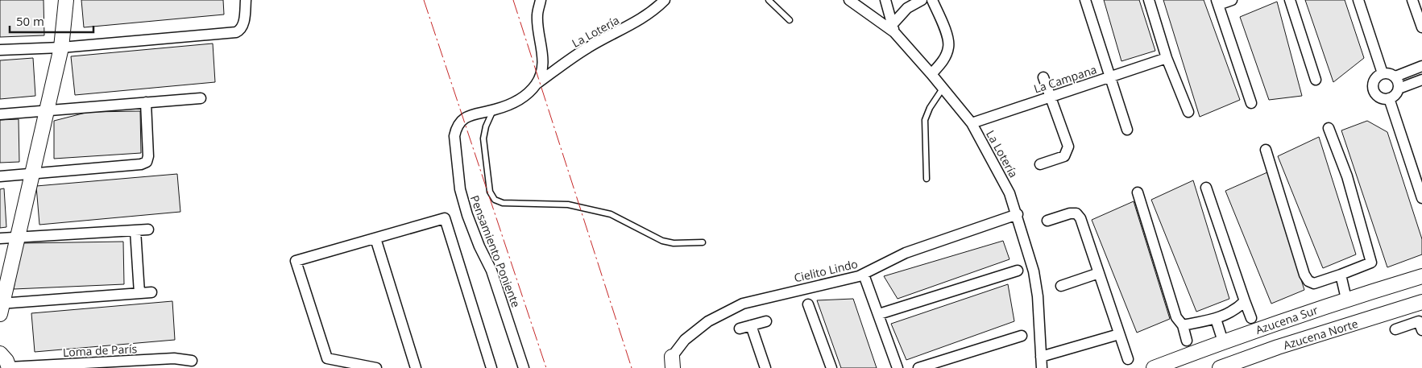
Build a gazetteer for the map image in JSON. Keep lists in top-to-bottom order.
{
  "streets": {
    "street": [
      "La Lotería",
      "La Campana",
      "Pensamiento Poniente",
      "Cielito Lindo",
      "Azucena Sur",
      "Azucena Norte",
      "Loma de París"
    ]
  },
  "crossings": [
    ["La Lotería", "La Campana"],
    ["La Lotería", "Pensamiento Poniente"],
    ["La Lotería", "Cielito Lindo"]
  ],
  "scale_bar": "50 m"
}
